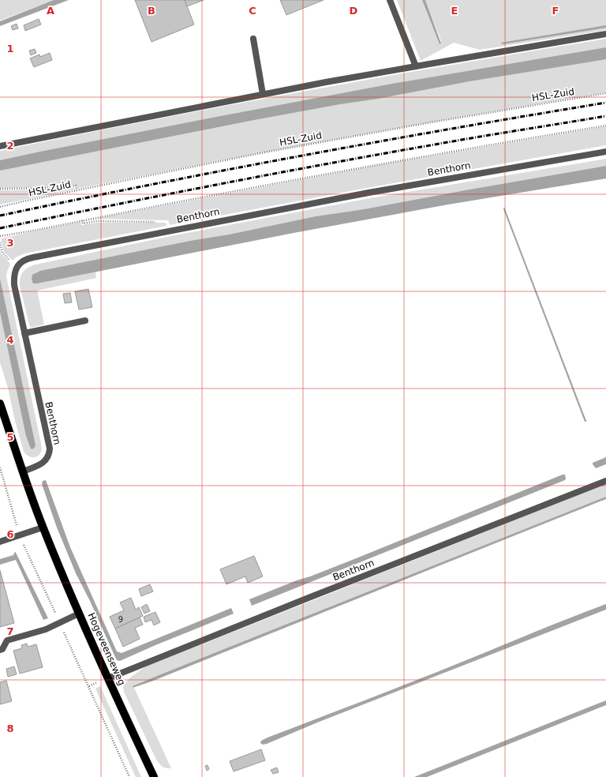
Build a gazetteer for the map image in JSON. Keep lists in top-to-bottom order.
{
  "streets": {
    "main road": ["Hogeveenseweg"],
    "street": ["Benthorn"],
    "path": ["HSL-Zuid"]
  },
  "crossings": [
    ["Benthorn", "Hogeveenseweg"]
  ],
  "house_numbers": ["9"],
  "grid": {
    "columns": [
      "A",
      "B",
      "C",
      "D",
      "E",
      "F"
    ],
    "rows": [
      "1",
      "2",
      "3",
      "4",
      "5",
      "6",
      "7",
      "8"
    ]
  }
}
